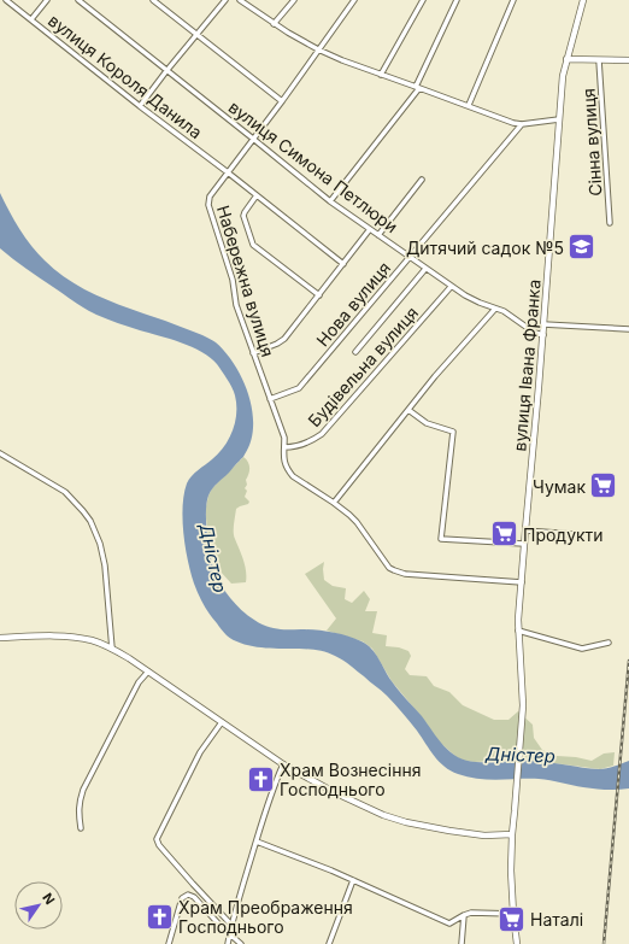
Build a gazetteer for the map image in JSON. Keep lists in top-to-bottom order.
{
  "streets": {
    "main road": ["вулиця Івана Франка"],
    "street": [
      "вулиця Короля Данила",
      "Сінна вулиця",
      "вулиця Симона Петлюри",
      "Набережна вулиця",
      "Нова вулиця",
      "Будівельна вулиця"
    ]
  },
  "crossings": [
    ["вулиця Короля Данила", "Набережна вулиця"],
    ["вулиця Симона Петлюри", "Набережна вулиця"],
    ["вулиця Симона Петлюри", "Нова вулиця"],
    ["вулиця Симона Петлюри", "вулиця Івана Франка"],
    ["вулиця Симона Петлюри", "Будівельна вулиця"],
    ["Набережна вулиця", "Нова вулиця"],
    ["Набережна вулиця", "Будівельна вулиця"]
  ],
  "water": ["Дністер"],
  "places": {
    "school or university": ["Дитячий садок №5"],
    "supermarket": ["Чумак", "Продукти", "Наталi"],
    "church": ["Храм Вознесіння Господнього", "Храм Преображення Господнього"]
  },
  "north": "top right"
}
